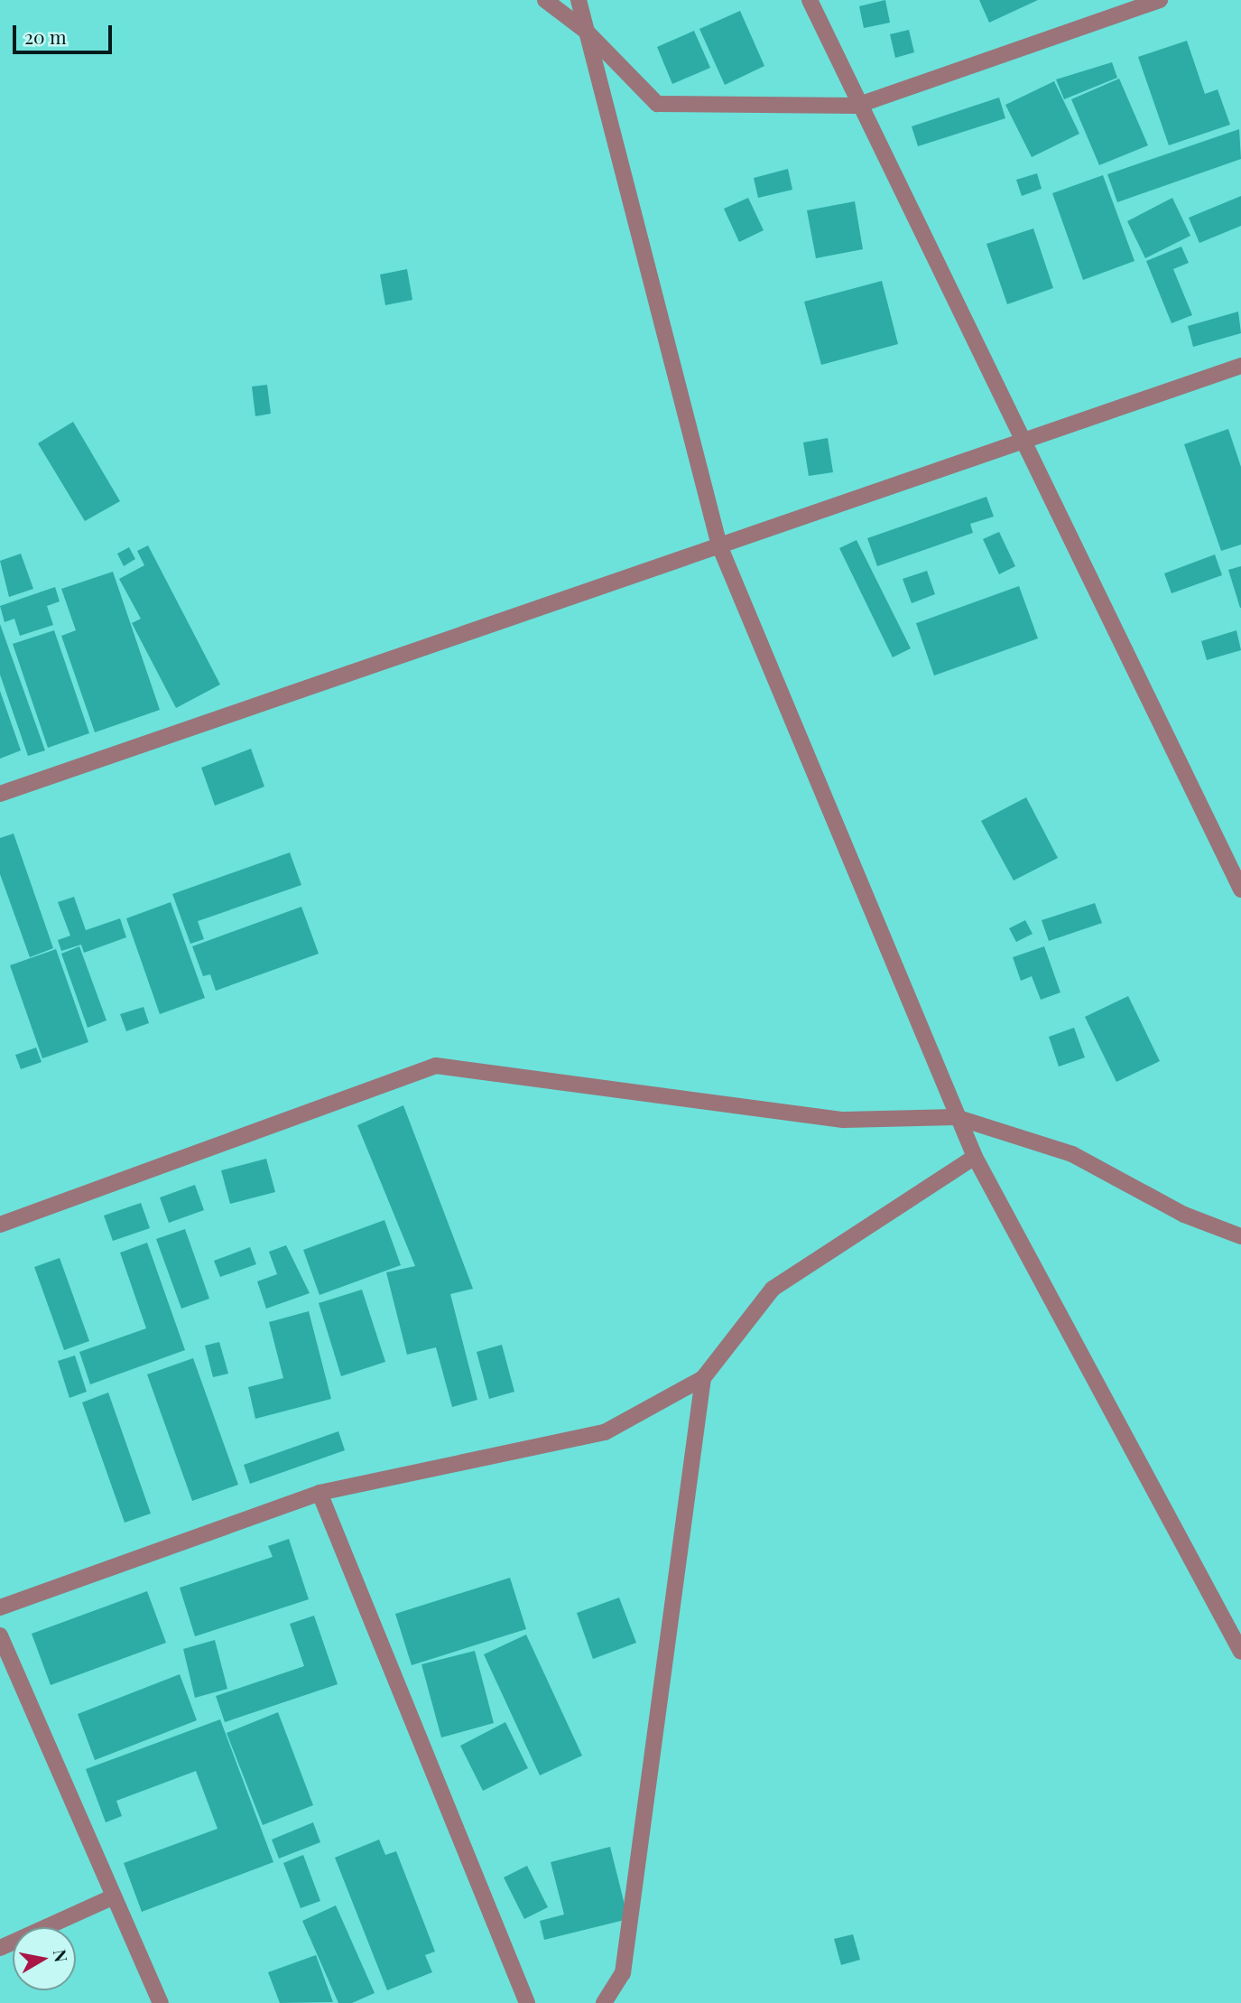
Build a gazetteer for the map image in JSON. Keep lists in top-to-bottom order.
{
  "scale_bar": "20 m",
  "north": "right"
}
